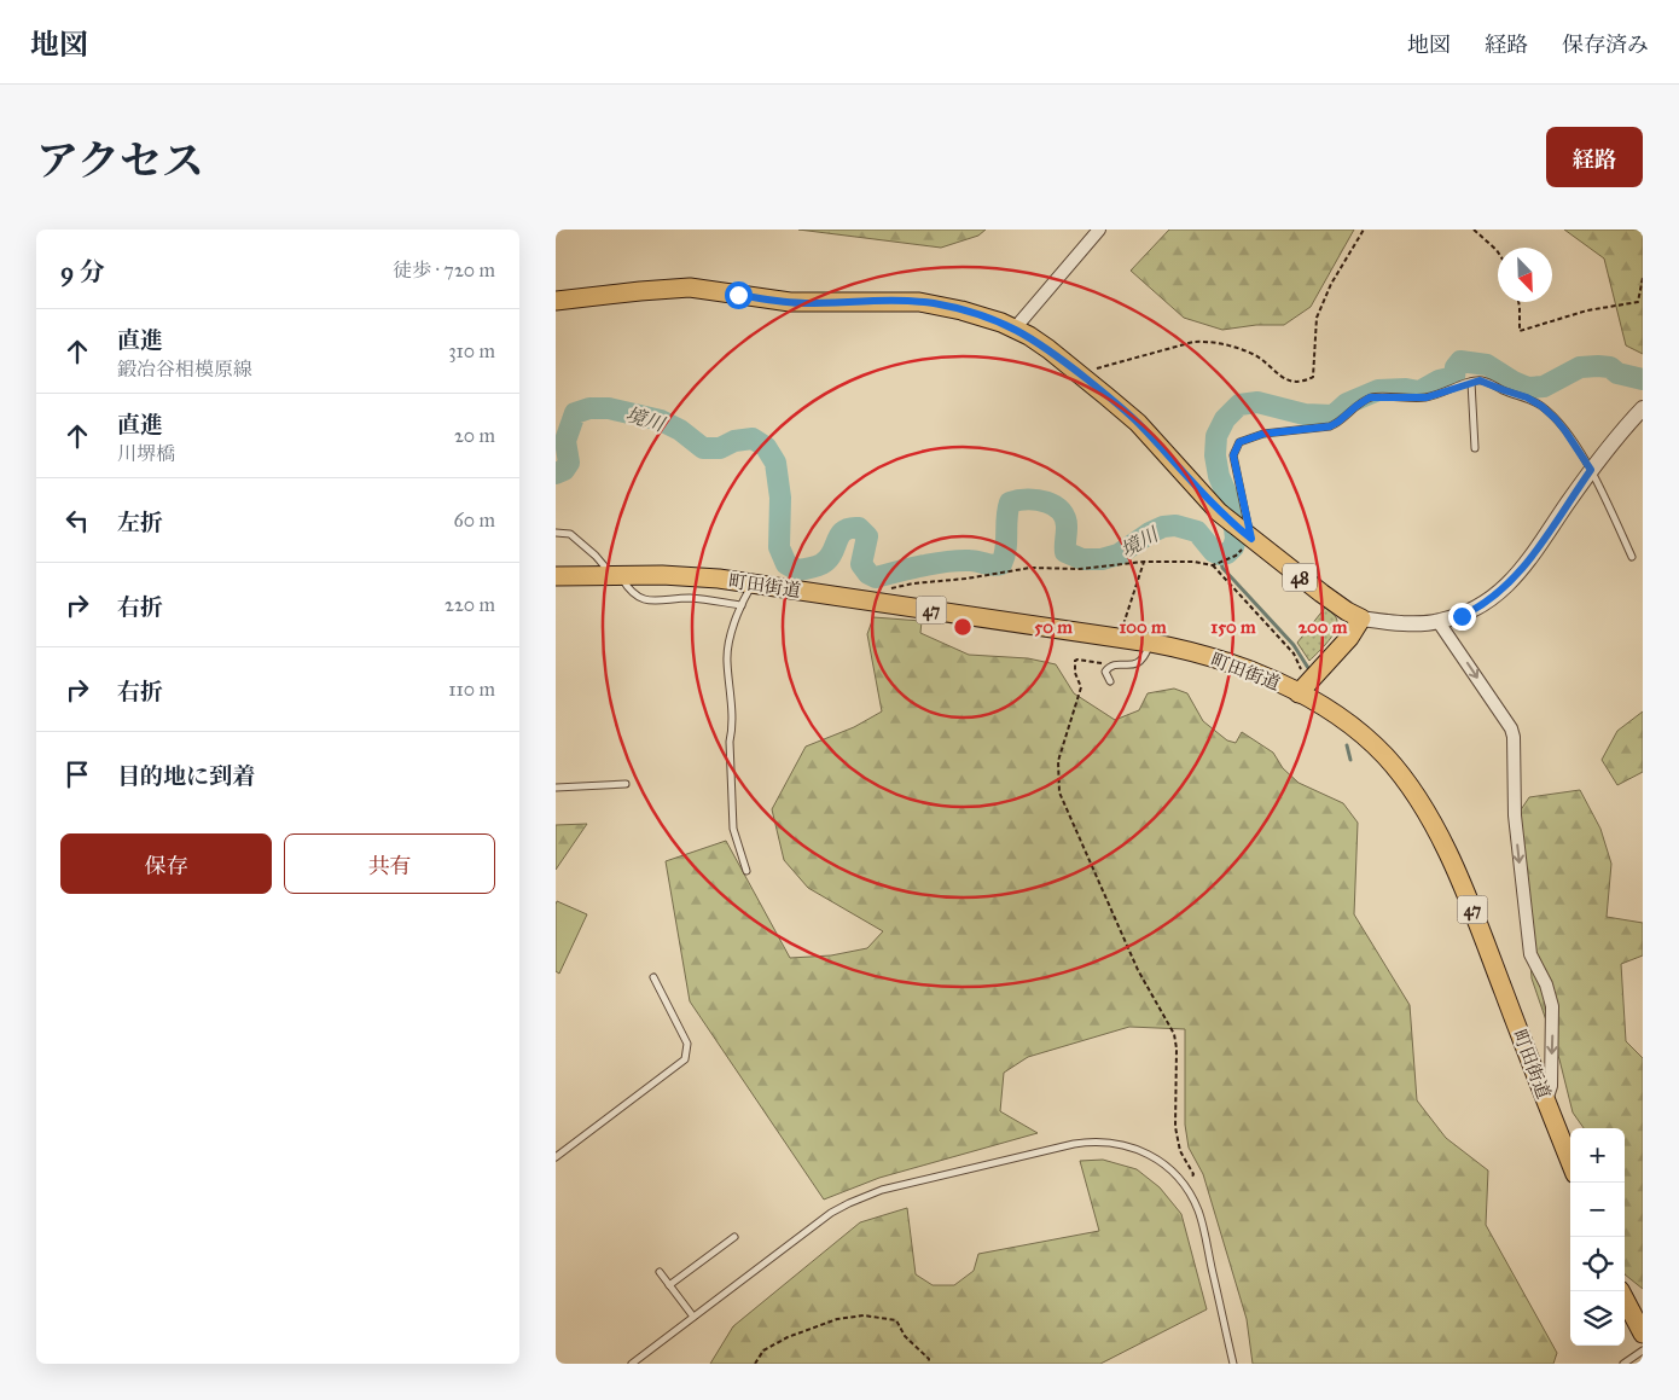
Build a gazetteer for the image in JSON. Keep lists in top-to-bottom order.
{
  "streets": {
    "main road": ["48", "町田街道", "47"]
  },
  "water": ["境川"],
  "north": "bottom right",
  "page": {
    "header": "地図",
    "nav": ["地図", "経路", "保存済み"],
    "title": "アクセス",
    "buttons": [
      "経路",
      ["保存", "共有"]
    ],
    "heading": ["9 分", "徒歩 · 720 m"],
    "list": [
      ["直進", "鍛冶谷相模原線", "310 m"],
      ["直進", "川堺橋", "20 m"],
      ["左折", "60 m"],
      ["右折", "220 m"],
      ["右折", "110 m"],
      "目的地に到着"
    ],
    "map_buttons": ["+", "−"]
  },
  "rings": [
    "50 m",
    "100 m",
    "150 m",
    "200 m"
  ]
}
